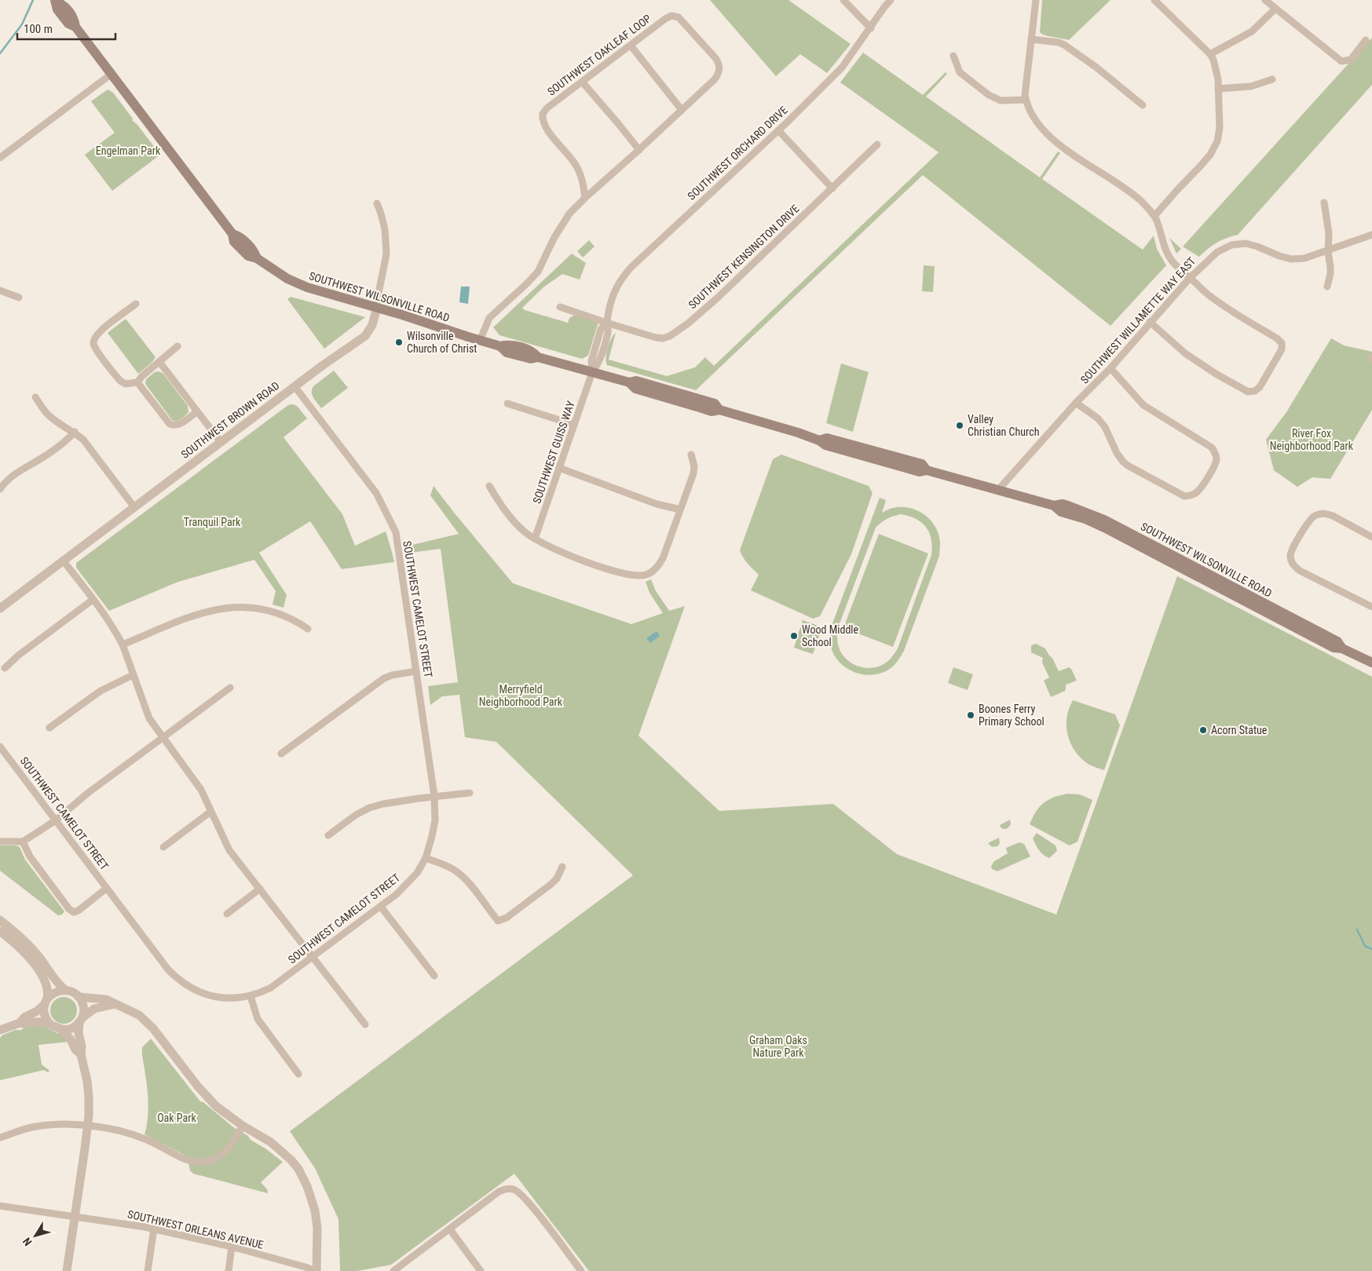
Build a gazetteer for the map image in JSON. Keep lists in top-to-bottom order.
{
  "streets": {
    "main road": ["SOUTHWEST WILSONVILLE ROAD"],
    "street": [
      "SOUTHWEST OAKLEAF LOOP",
      "SOUTHWEST ORCHARD DRIVE",
      "SOUTHWEST KENSINGTON DRIVE",
      "SOUTHWEST WILLAMETTE WAY EAST",
      "SOUTHWEST BROWN ROAD",
      "SOUTHWEST GUISS WAY",
      "SOUTHWEST CAMELOT STREET",
      "SOUTHWEST ORLEANS AVENUE"
    ]
  },
  "crossings": [
    ["SOUTHWEST OAKLEAF LOOP", "SOUTHWEST WILSONVILLE ROAD"],
    ["SOUTHWEST ORCHARD DRIVE", "SOUTHWEST KENSINGTON DRIVE"],
    ["SOUTHWEST ORCHARD DRIVE", "SOUTHWEST WILSONVILLE ROAD"],
    ["SOUTHWEST ORCHARD DRIVE", "SOUTHWEST GUISS WAY"],
    ["SOUTHWEST WILSONVILLE ROAD", "SOUTHWEST WILLAMETTE WAY EAST"],
    ["SOUTHWEST WILSONVILLE ROAD", "SOUTHWEST BROWN ROAD"],
    ["SOUTHWEST WILSONVILLE ROAD", "SOUTHWEST GUISS WAY"],
    ["SOUTHWEST BROWN ROAD", "SOUTHWEST CAMELOT STREET"]
  ],
  "parks": [
    "Engelman Park",
    "River Fox Neighborhood Park",
    "Tranquil Park",
    "Merryfield Neighborhood Park",
    "Graham Oaks Nature Park",
    "Oak Park"
  ],
  "places": [
    "Wilsonville Church of Christ",
    "Valley Christian Church",
    "Wood Middle School",
    "Boones Ferry Primary School",
    "Acorn Statue"
  ],
  "scale_bar": "100 m",
  "north": "bottom left"
}
